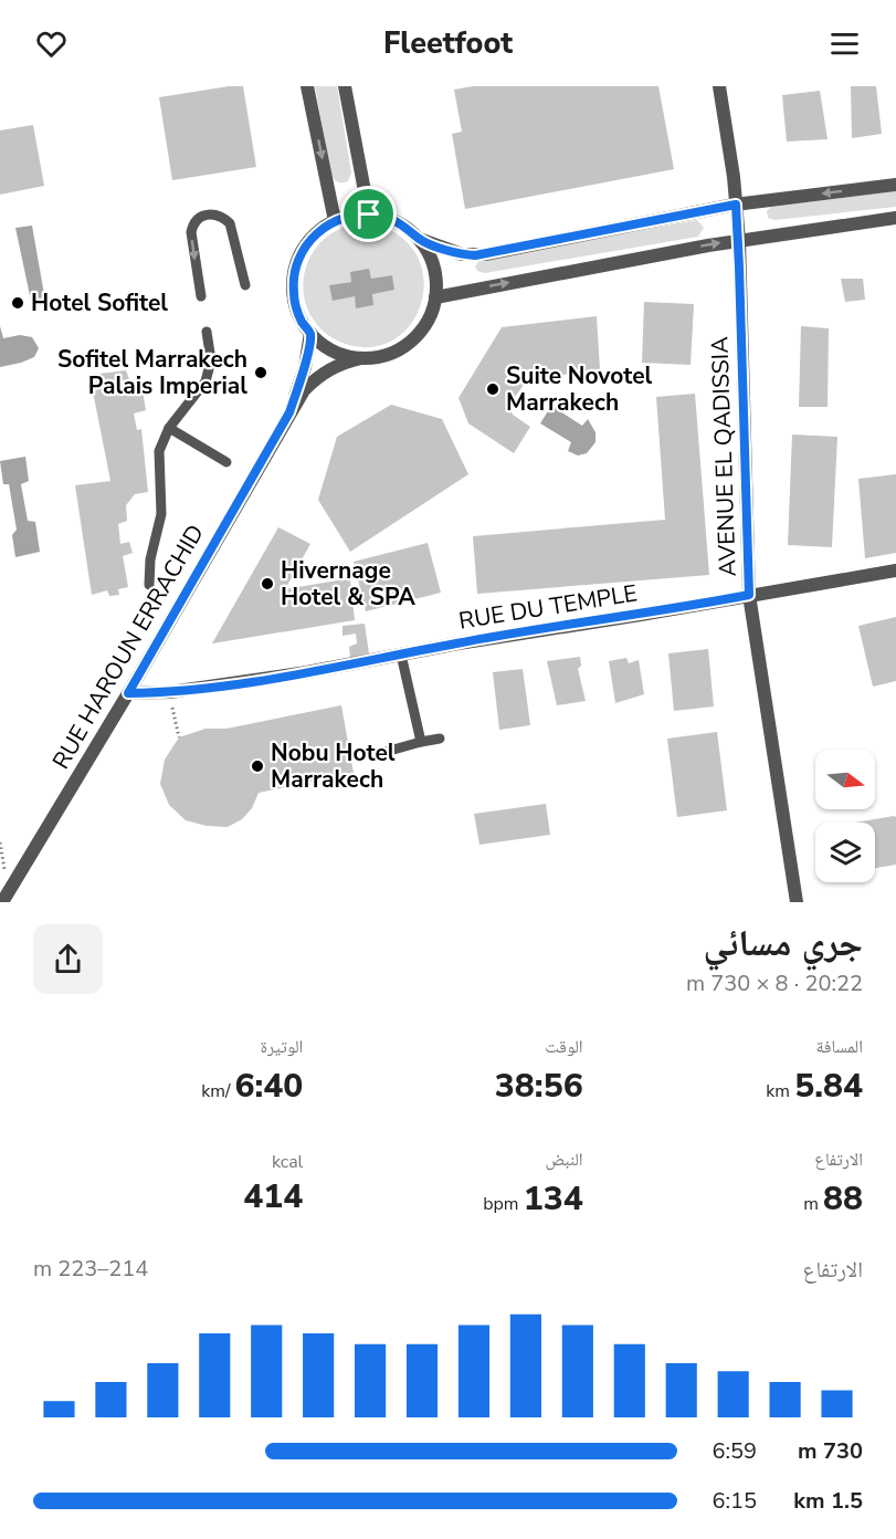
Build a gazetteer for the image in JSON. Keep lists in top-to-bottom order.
{
  "streets": {
    "street": ["AVENUE EL QADISSIA", "RUE DU TEMPLE", "RUE HAROUN ERRACHID"]
  },
  "crossings": [
    ["AVENUE EL QADISSIA", "RUE DU TEMPLE"],
    ["RUE DU TEMPLE", "RUE HAROUN ERRACHID"]
  ],
  "places": [
    "Hotel Sofitel",
    "Sofitel Marrakech Palais Imperial",
    "Suite Novotel Marrakech",
    "Hivernage Hotel & SPA",
    "Nobu Hotel Marrakech"
  ],
  "north": "right",
  "page": {
    "header": "Fleetfoot",
    "heading": ["جري مسائي", "20:22 · 8 × 730 m"],
    "stats": [
      ["المسافة", "5.84 km"],
      ["الوقت", "38:56"],
      ["الوتيرة", "6:40 /km"],
      ["الارتفاع", "88 m"],
      ["النبض", "134 bpm"],
      ["kcal", "414"]
    ],
    "chart": ["الارتفاع", "214–223 m"],
    "list": [
      {
        "name": "730 m",
        "note": "6:59"
      },
      {
        "name": "1.5 km",
        "note": "6:15"
      }
    ]
  }
}
